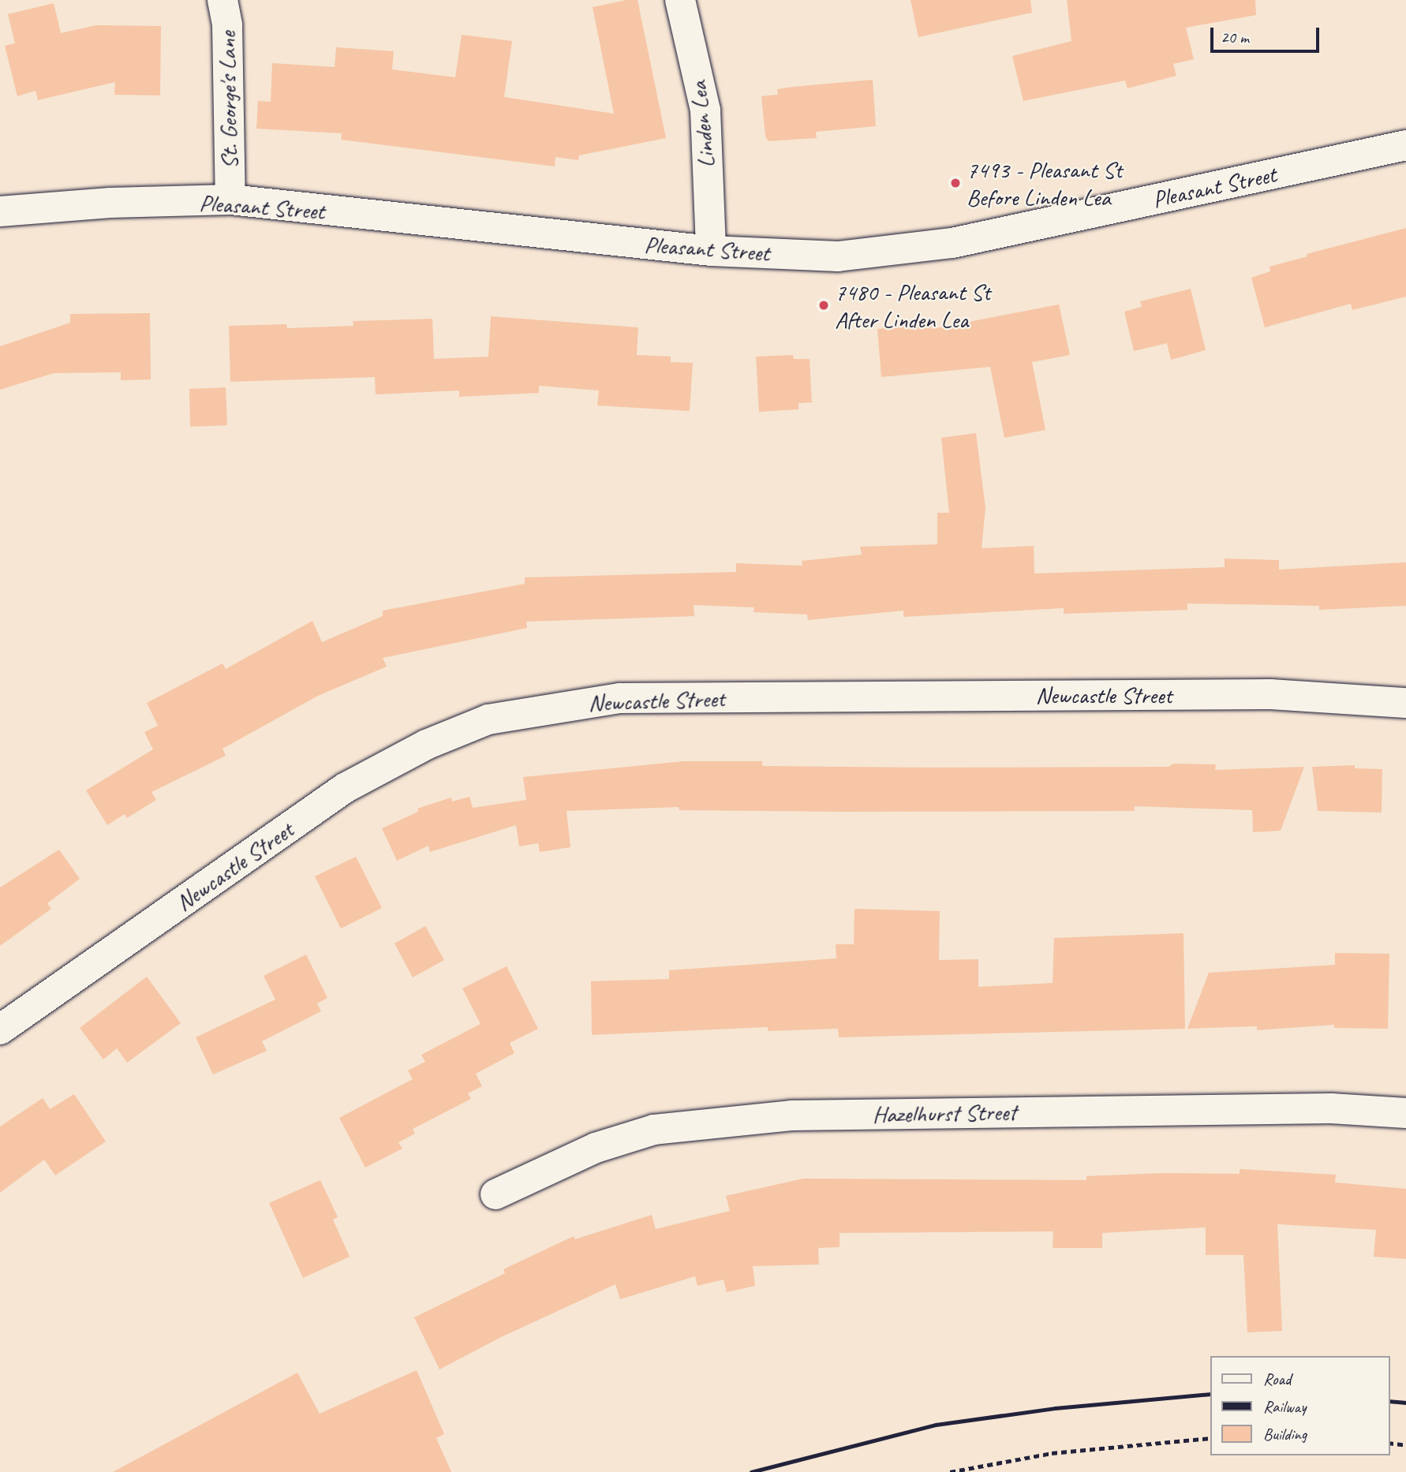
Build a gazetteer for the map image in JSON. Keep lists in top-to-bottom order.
{
  "streets": {
    "street": [
      "St. George's Lane",
      "Linden Lea",
      "Pleasant Street",
      "Newcastle Street",
      "Hazelhurst Street"
    ]
  },
  "crossings": [
    ["St. George's Lane", "Pleasant Street"],
    ["Linden Lea", "Pleasant Street"]
  ],
  "places": ["7493 - Pleasant St Before Linden Lea", "7480 - Pleasant St After Linden Lea"],
  "legend": ["Road", "Railway", "Building"],
  "scale_bar": "20 m"
}
